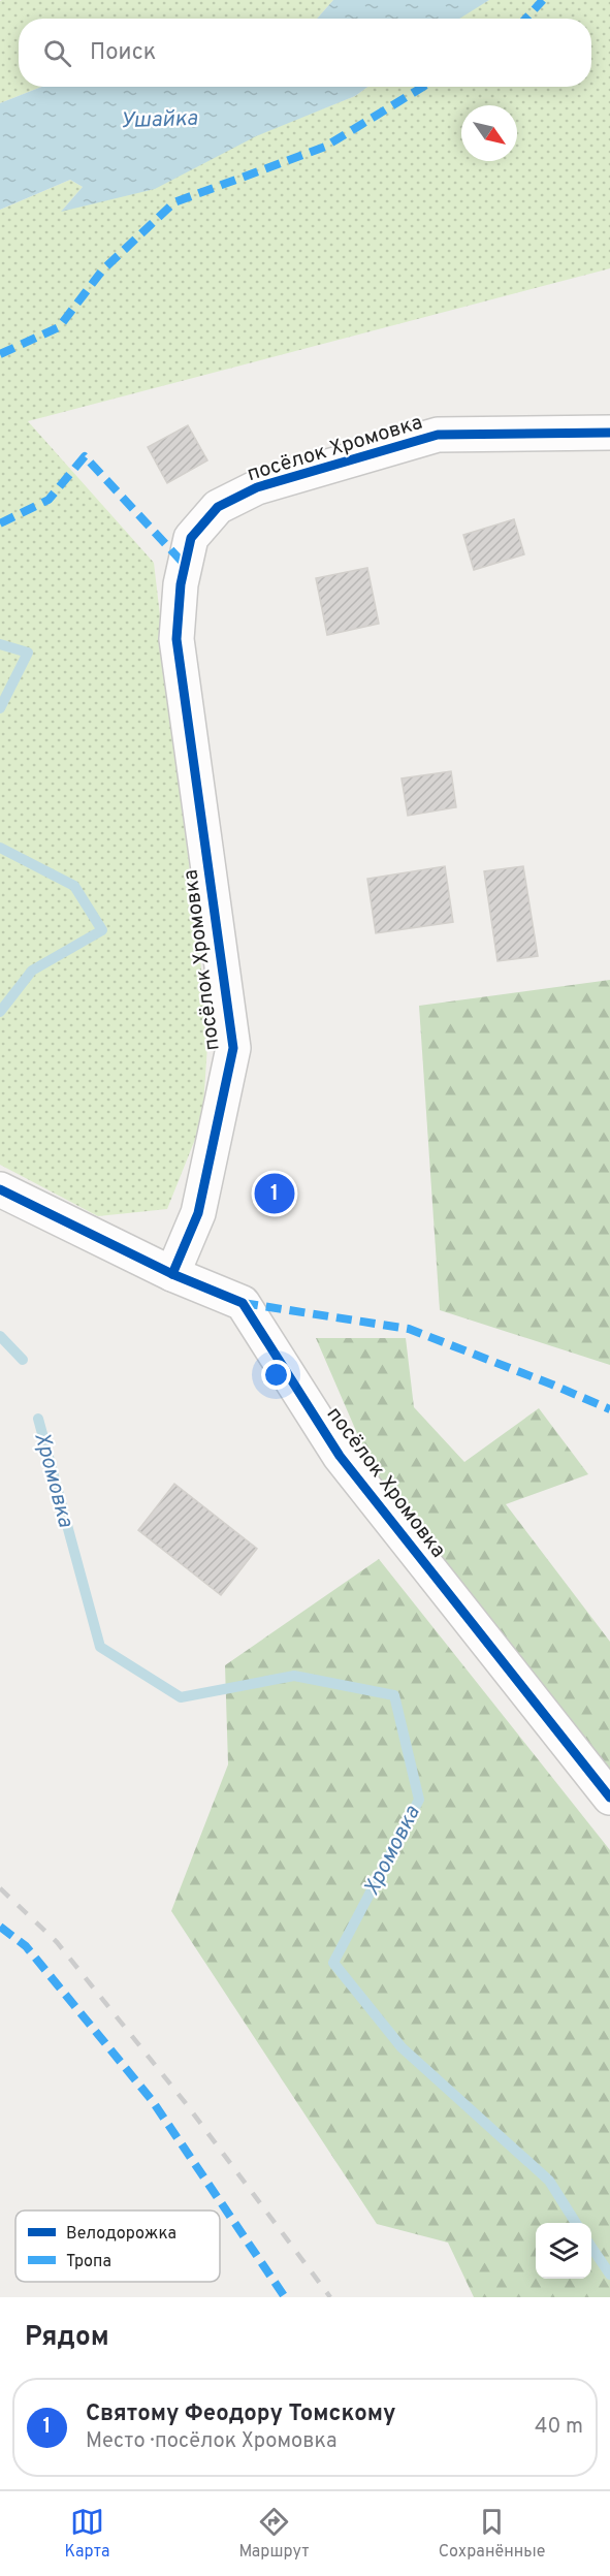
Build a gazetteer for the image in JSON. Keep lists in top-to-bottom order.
{
  "streets": {
    "street": ["посёлок Хромовка"]
  },
  "water": ["Ушайка", "Хромовка"],
  "legend": ["Велодорожка", "Тропа"],
  "north": "bottom right",
  "page": {
    "search": "Поиск",
    "pins": "1",
    "heading": "Рядом",
    "list": [
      {
        "mark": "1",
        "name": "Святому Феодору Томскому",
        "note": "Место · посёлок Хромовка",
        "value": "40 m"
      }
    ],
    "nav": ["Карта", "Маршрут", "Сохранённые"]
  }
}
